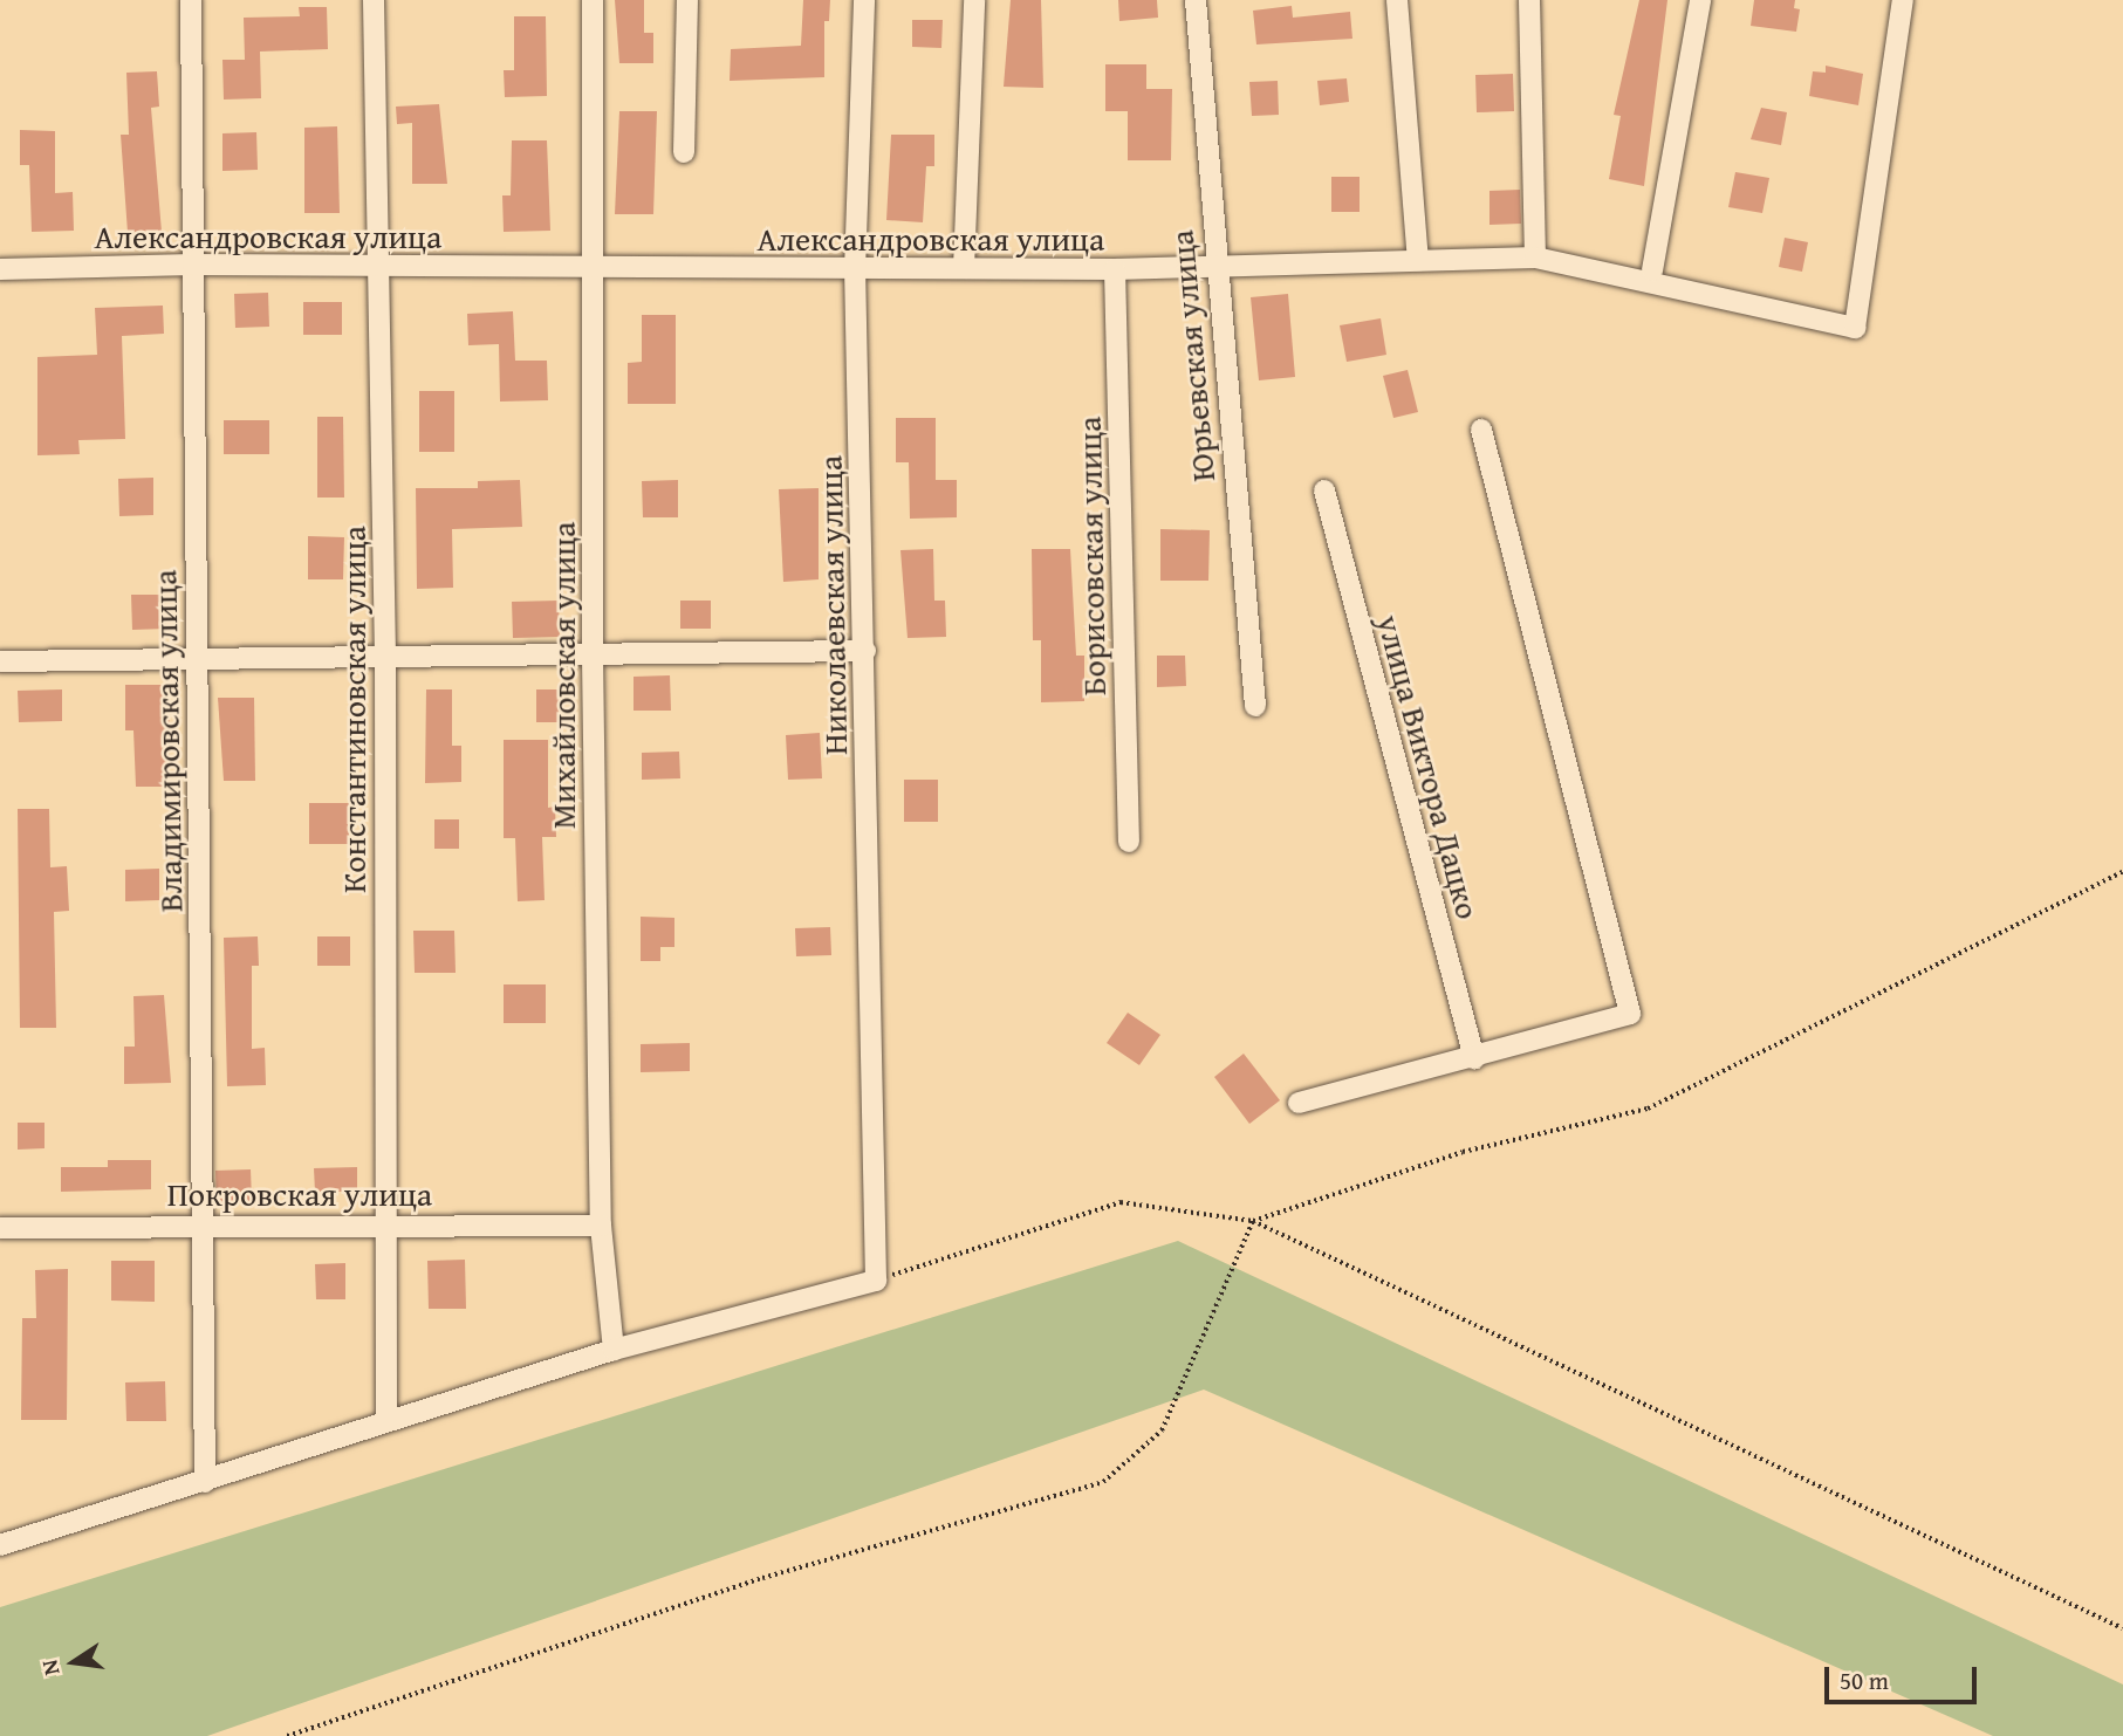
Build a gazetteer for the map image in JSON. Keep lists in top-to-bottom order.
{
  "streets": {
    "street": [
      "Александровская улица",
      "Юрьевская улица",
      "Борисовская улица",
      "Николаевская улица",
      "Михайловская улица",
      "Константиновская улица",
      "Владимировская улица",
      "улица Виктора Дацко",
      "Покровская улица"
    ]
  },
  "crossings": [
    ["Александровская улица", "Юрьевская улица"],
    ["Александровская улица", "Борисовская улица"],
    ["Александровская улица", "Николаевская улица"],
    ["Александровская улица", "Михайловская улица"],
    ["Александровская улица", "Константиновская улица"],
    ["Александровская улица", "Владимировская улица"],
    ["Михайловская улица", "Покровская улица"],
    ["Константиновская улица", "Покровская улица"],
    ["Владимировская улица", "Покровская улица"]
  ],
  "scale_bar": "50 m",
  "north": "left"
}
